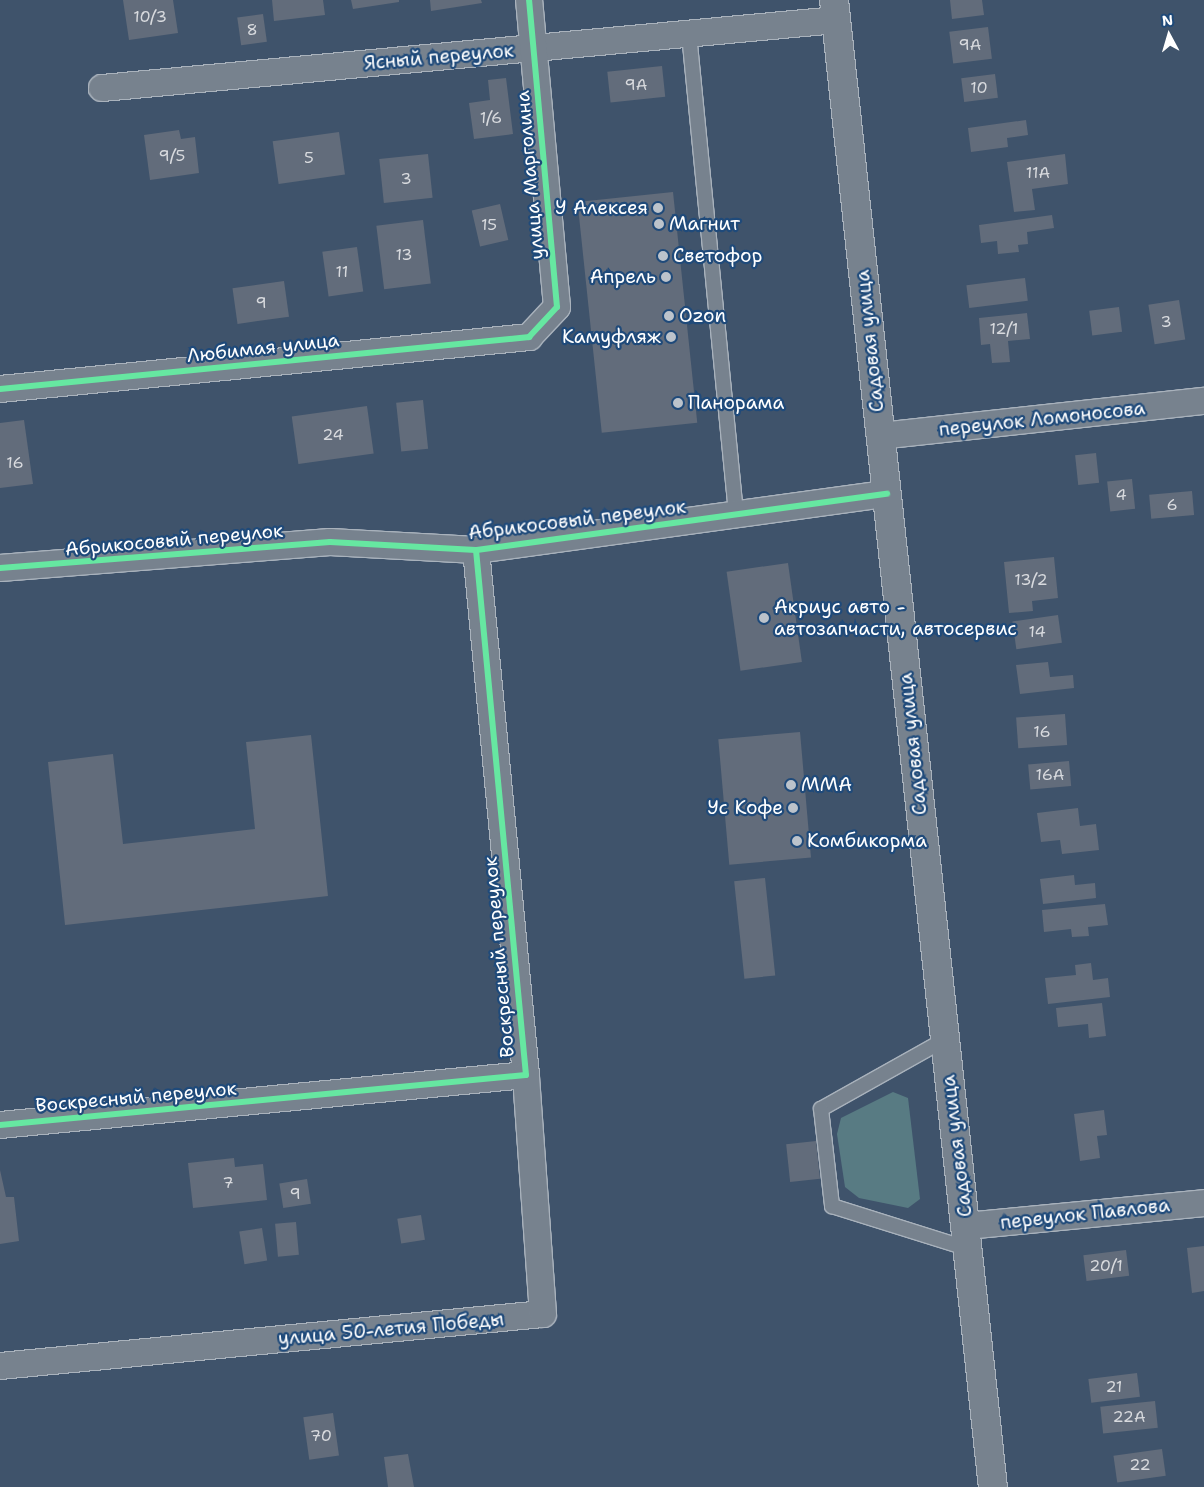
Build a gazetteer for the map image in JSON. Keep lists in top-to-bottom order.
{
  "streets": {
    "main road": ["Садовая улица"],
    "street": [
      "Ясный переулок",
      "улица Марголина",
      "Любимая улица",
      "переулок Ломоносова",
      "Абрикосовый переулок",
      "Воскресный переулок",
      "переулок Павлова",
      "улица 50-летия Победы"
    ]
  },
  "crossings": [
    ["Ясный переулок", "улица Марголина"],
    ["Ясный переулок", "Садовая улица"],
    ["улица Марголина", "Любимая улица"],
    ["Садовая улица", "переулок Ломоносова"],
    ["Садовая улица", "Абрикосовый переулок"],
    ["Садовая улица", "переулок Павлова"],
    ["Абрикосовый переулок", "Воскресный переулок"],
    ["Воскресный переулок", "улица 50-летия Победы"]
  ],
  "places": [
    "У Алексея",
    "Магнит",
    "Светофор",
    "Апрель",
    "Ozon",
    "Камуфляж",
    "Панорама",
    "Акриус авто - автозапчасти, автосервис",
    "ММА",
    "Ус Кофе",
    "Комбикорма"
  ],
  "house_numbers": [
    "10/3",
    "8",
    "9А",
    "9А",
    "10",
    "1/6",
    "9/5",
    "5",
    "11А",
    "3",
    "15",
    "13",
    "11",
    "9",
    "3",
    "12/1",
    "24",
    "16",
    "4",
    "6",
    "13/2",
    "14",
    "16",
    "16А",
    "7",
    "9",
    "20/1",
    "21",
    "22А",
    "70",
    "22"
  ],
  "north": "top"
}
